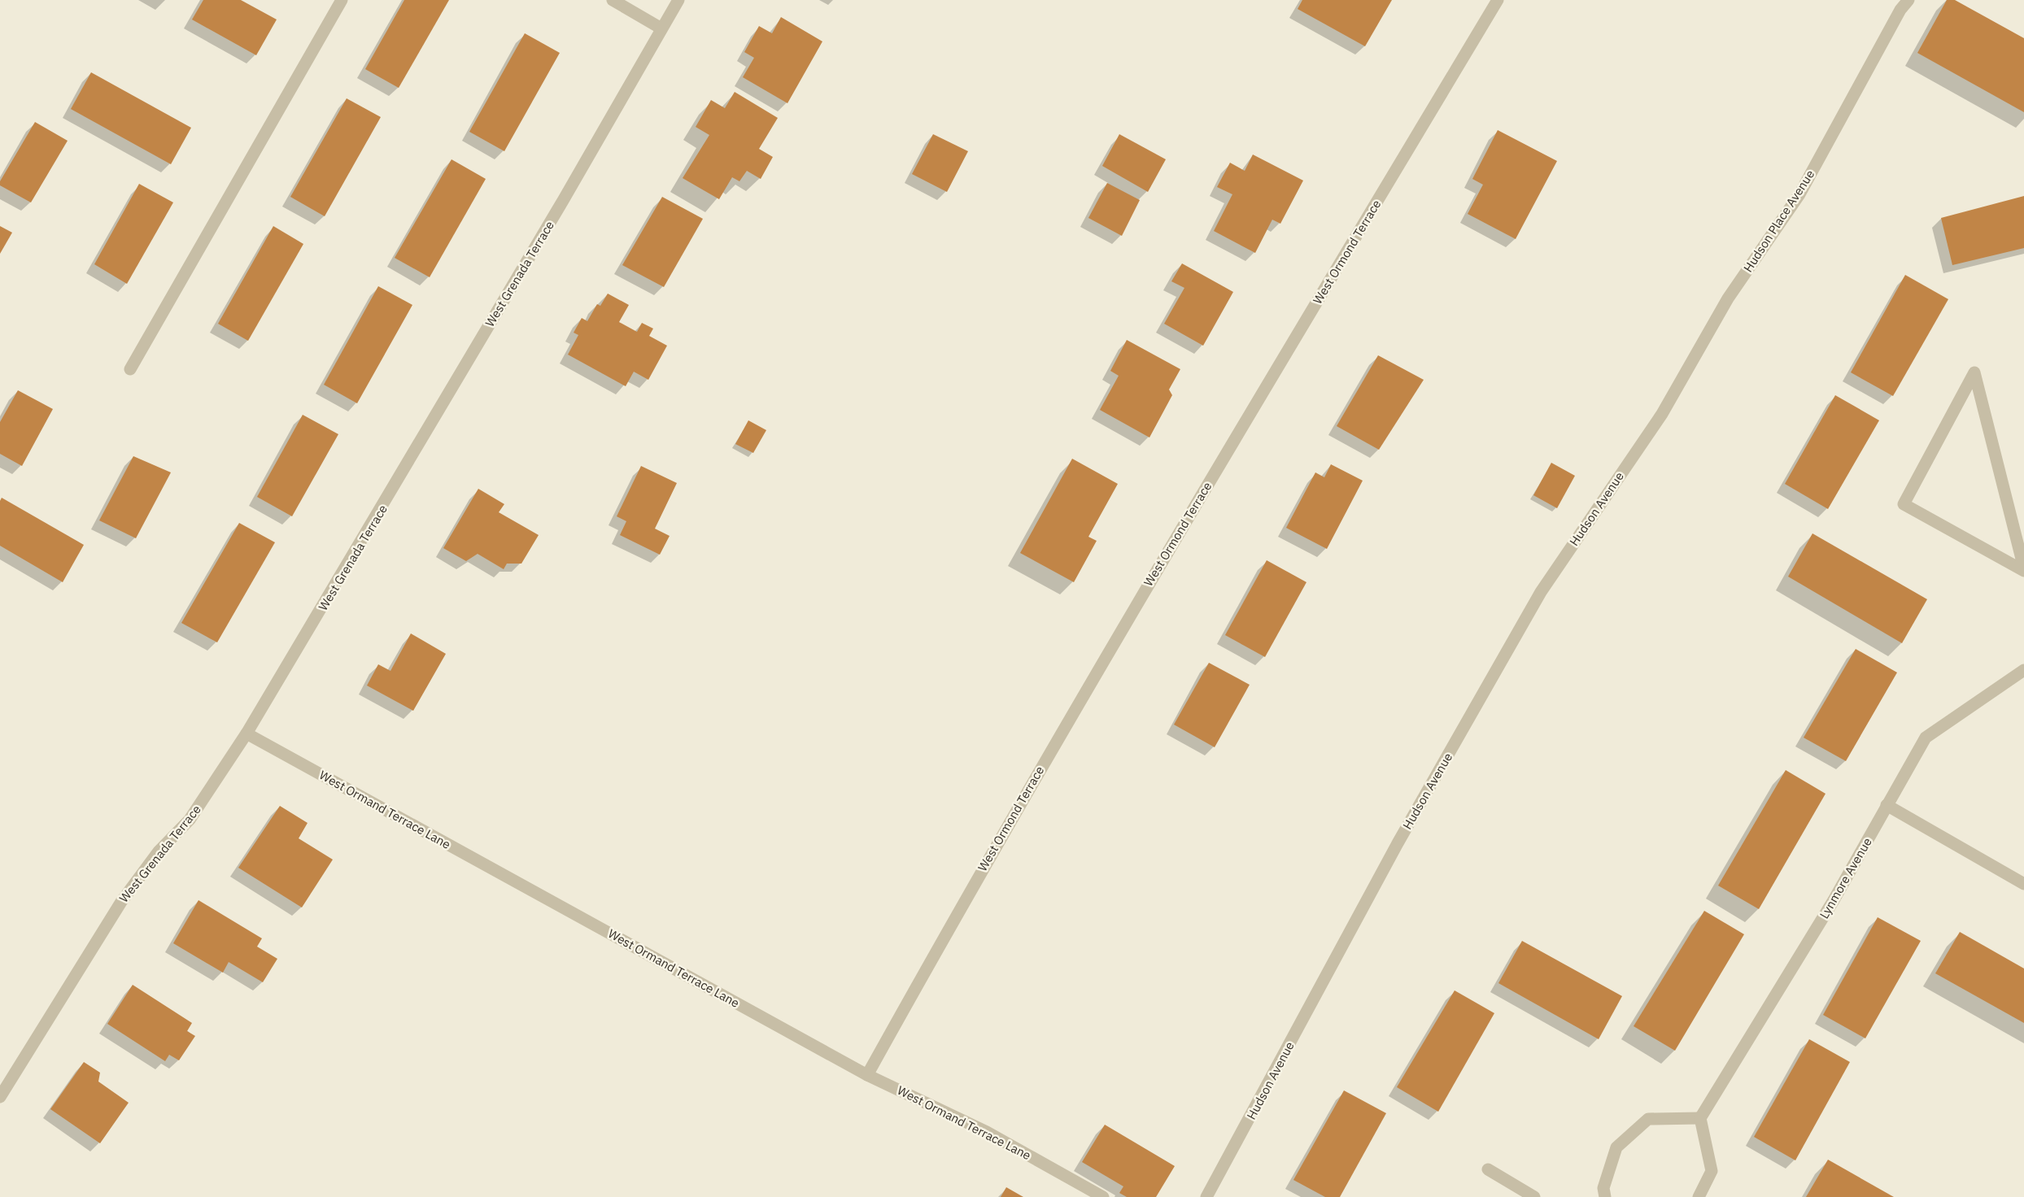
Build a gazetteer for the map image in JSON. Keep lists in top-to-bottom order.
{
  "streets": {
    "street": [
      "Hudson Place Avenue",
      "West Ormond Terrace",
      "West Grenada Terrace",
      "Hudson Avenue",
      "West Ormand Terrace Lane",
      "Lynmore Avenue"
    ]
  },
  "crossings": [
    ["Hudson Place Avenue", "Hudson Avenue"],
    ["West Ormond Terrace", "West Ormand Terrace Lane"],
    ["West Grenada Terrace", "West Ormand Terrace Lane"]
  ]
}
